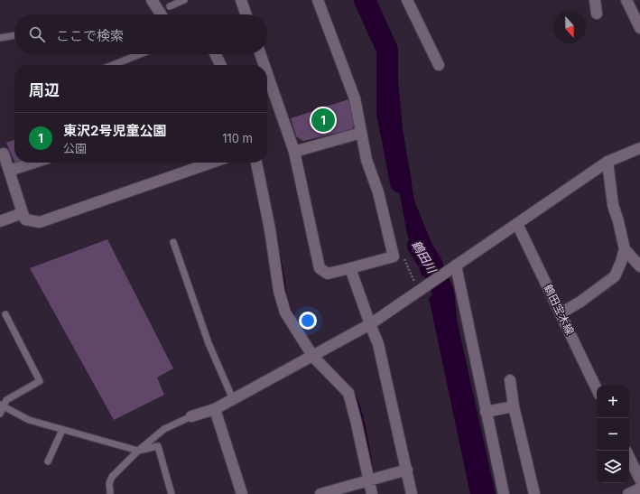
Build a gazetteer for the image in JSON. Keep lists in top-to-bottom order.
{
  "streets": {
    "street": ["鶴田宝木線"]
  },
  "water": ["鶴田川"],
  "north": "bottom",
  "page": {
    "search": "ここで検索",
    "heading": "周辺",
    "pins": "1",
    "list": [
      {
        "mark": "1",
        "name": "東沢2号児童公園",
        "note": "公園",
        "value": "110 m"
      }
    ],
    "map_buttons": ["+", "−"]
  }
}
